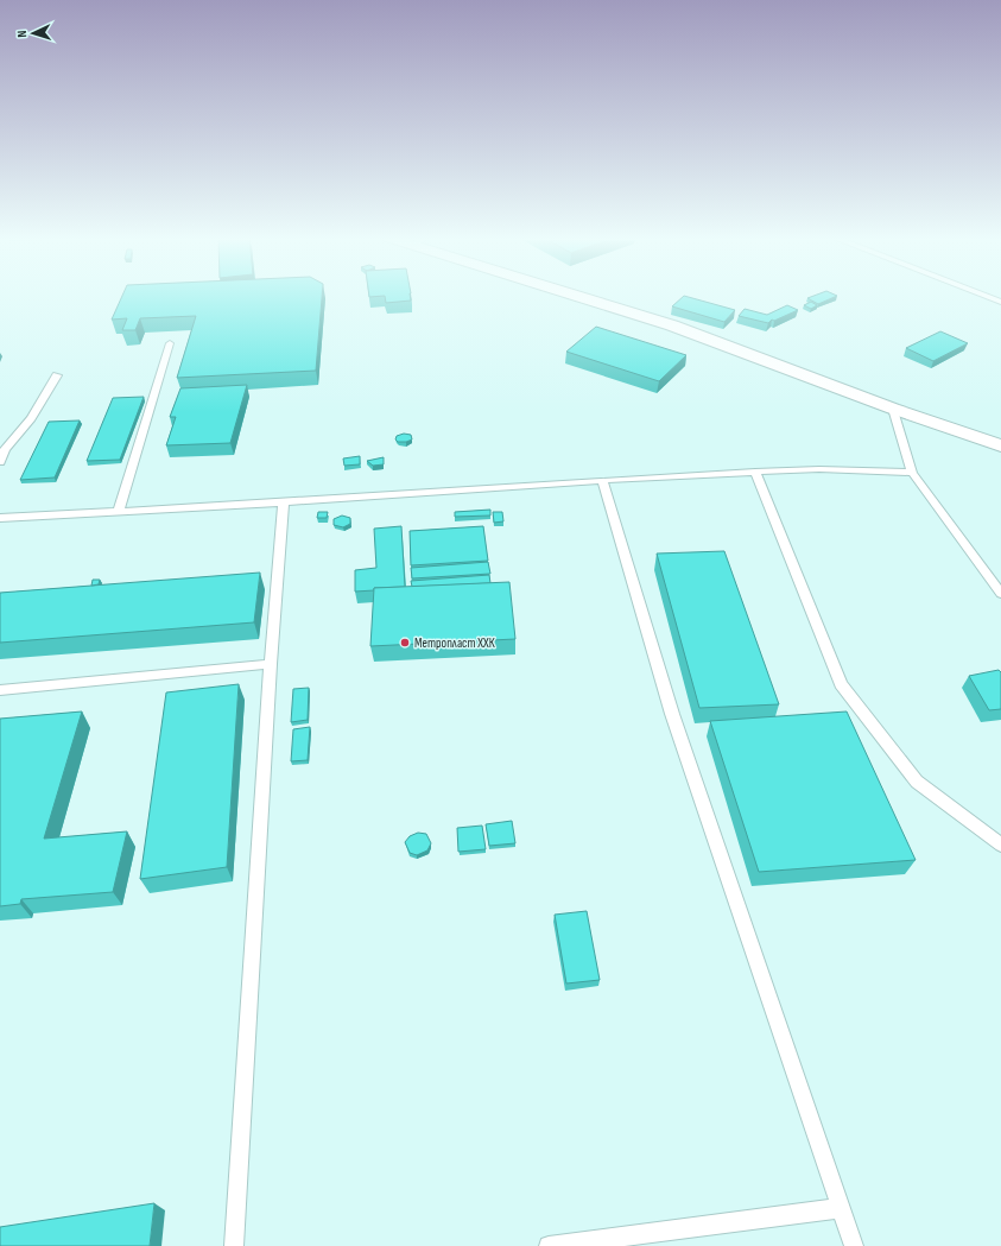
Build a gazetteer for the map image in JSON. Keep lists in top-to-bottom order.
{
  "places": ["Метропласт ХХК"],
  "north": "left"
}
